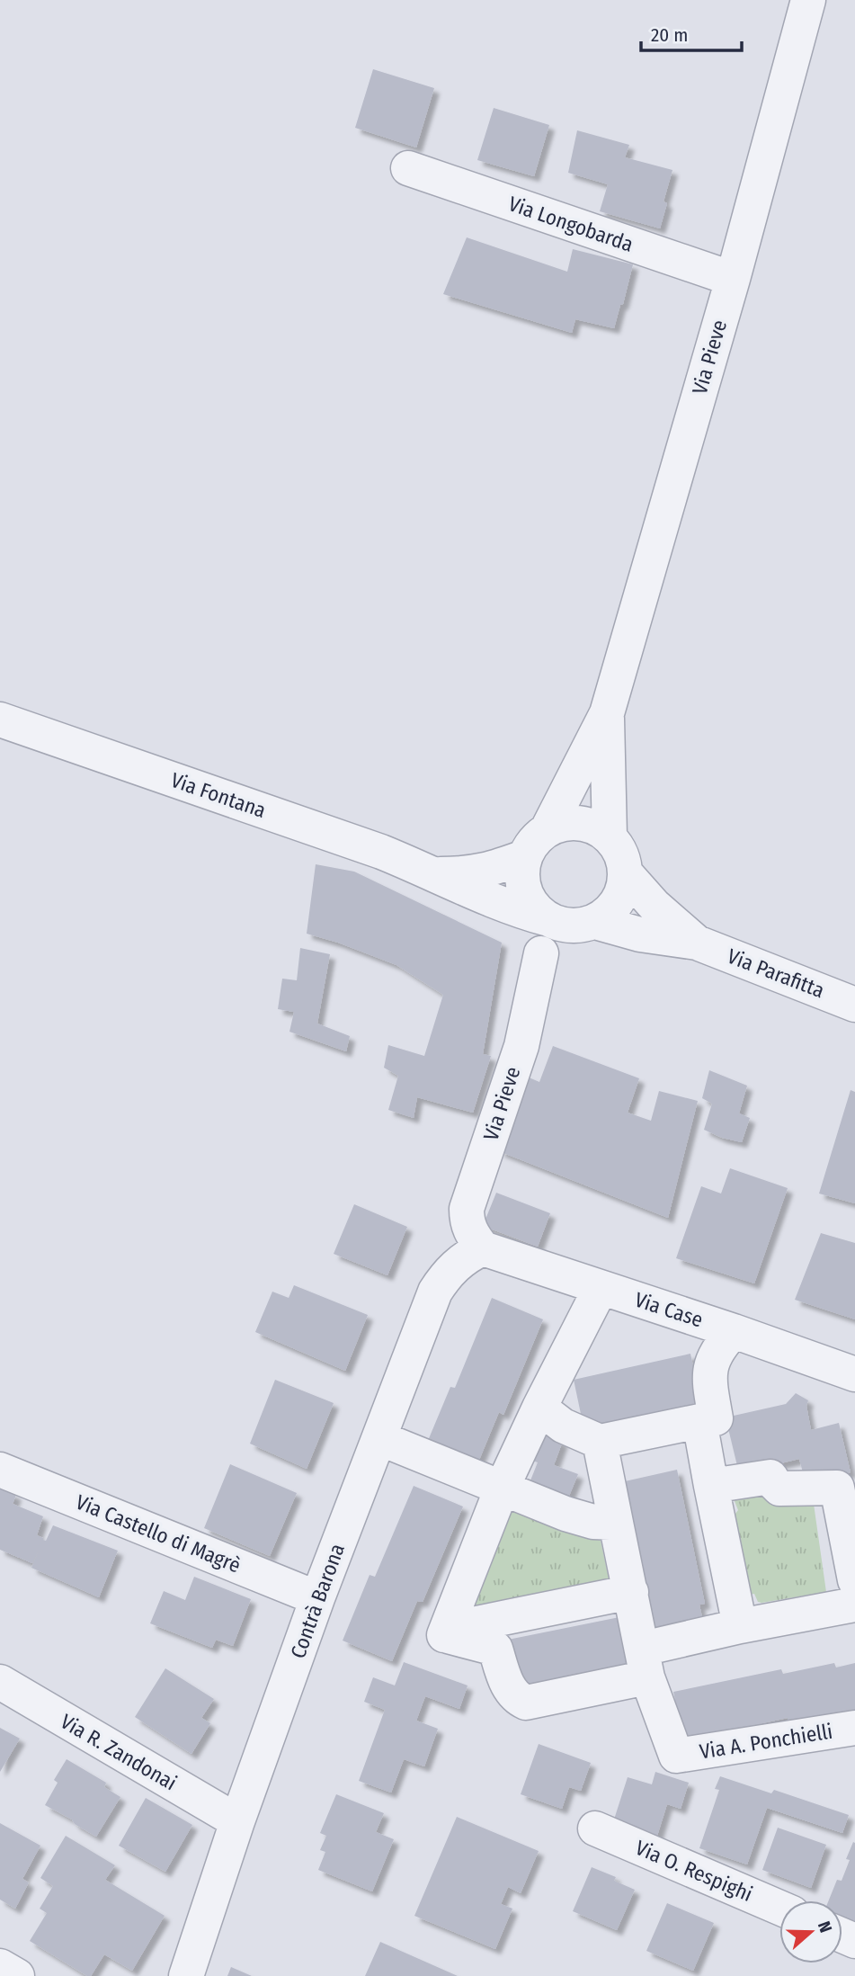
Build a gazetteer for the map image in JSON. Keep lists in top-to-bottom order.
{
  "streets": {
    "street": [
      "Via Longobarda",
      "Via Pieve",
      "Via Fontana",
      "Via Parafitta",
      "Via Case",
      "Via Castello di Magrè",
      "Contrà Barona",
      "Via A. Ponchielli",
      "Via R. Zandonai",
      "Via O. Respighi"
    ]
  },
  "crossings": [
    ["Via Longobarda", "Via Pieve"],
    ["Via Pieve", "Via Fontana"],
    ["Via Pieve", "Via Parafitta"],
    ["Via Pieve", "Via Case"],
    ["Via Pieve", "Contrà Barona"],
    ["Via Fontana", "Via Parafitta"],
    ["Via Case", "Contrà Barona"],
    ["Via Castello di Magrè", "Contrà Barona"],
    ["Contrà Barona", "Via R. Zandonai"]
  ],
  "scale_bar": "20 m",
  "north": "right"
}
